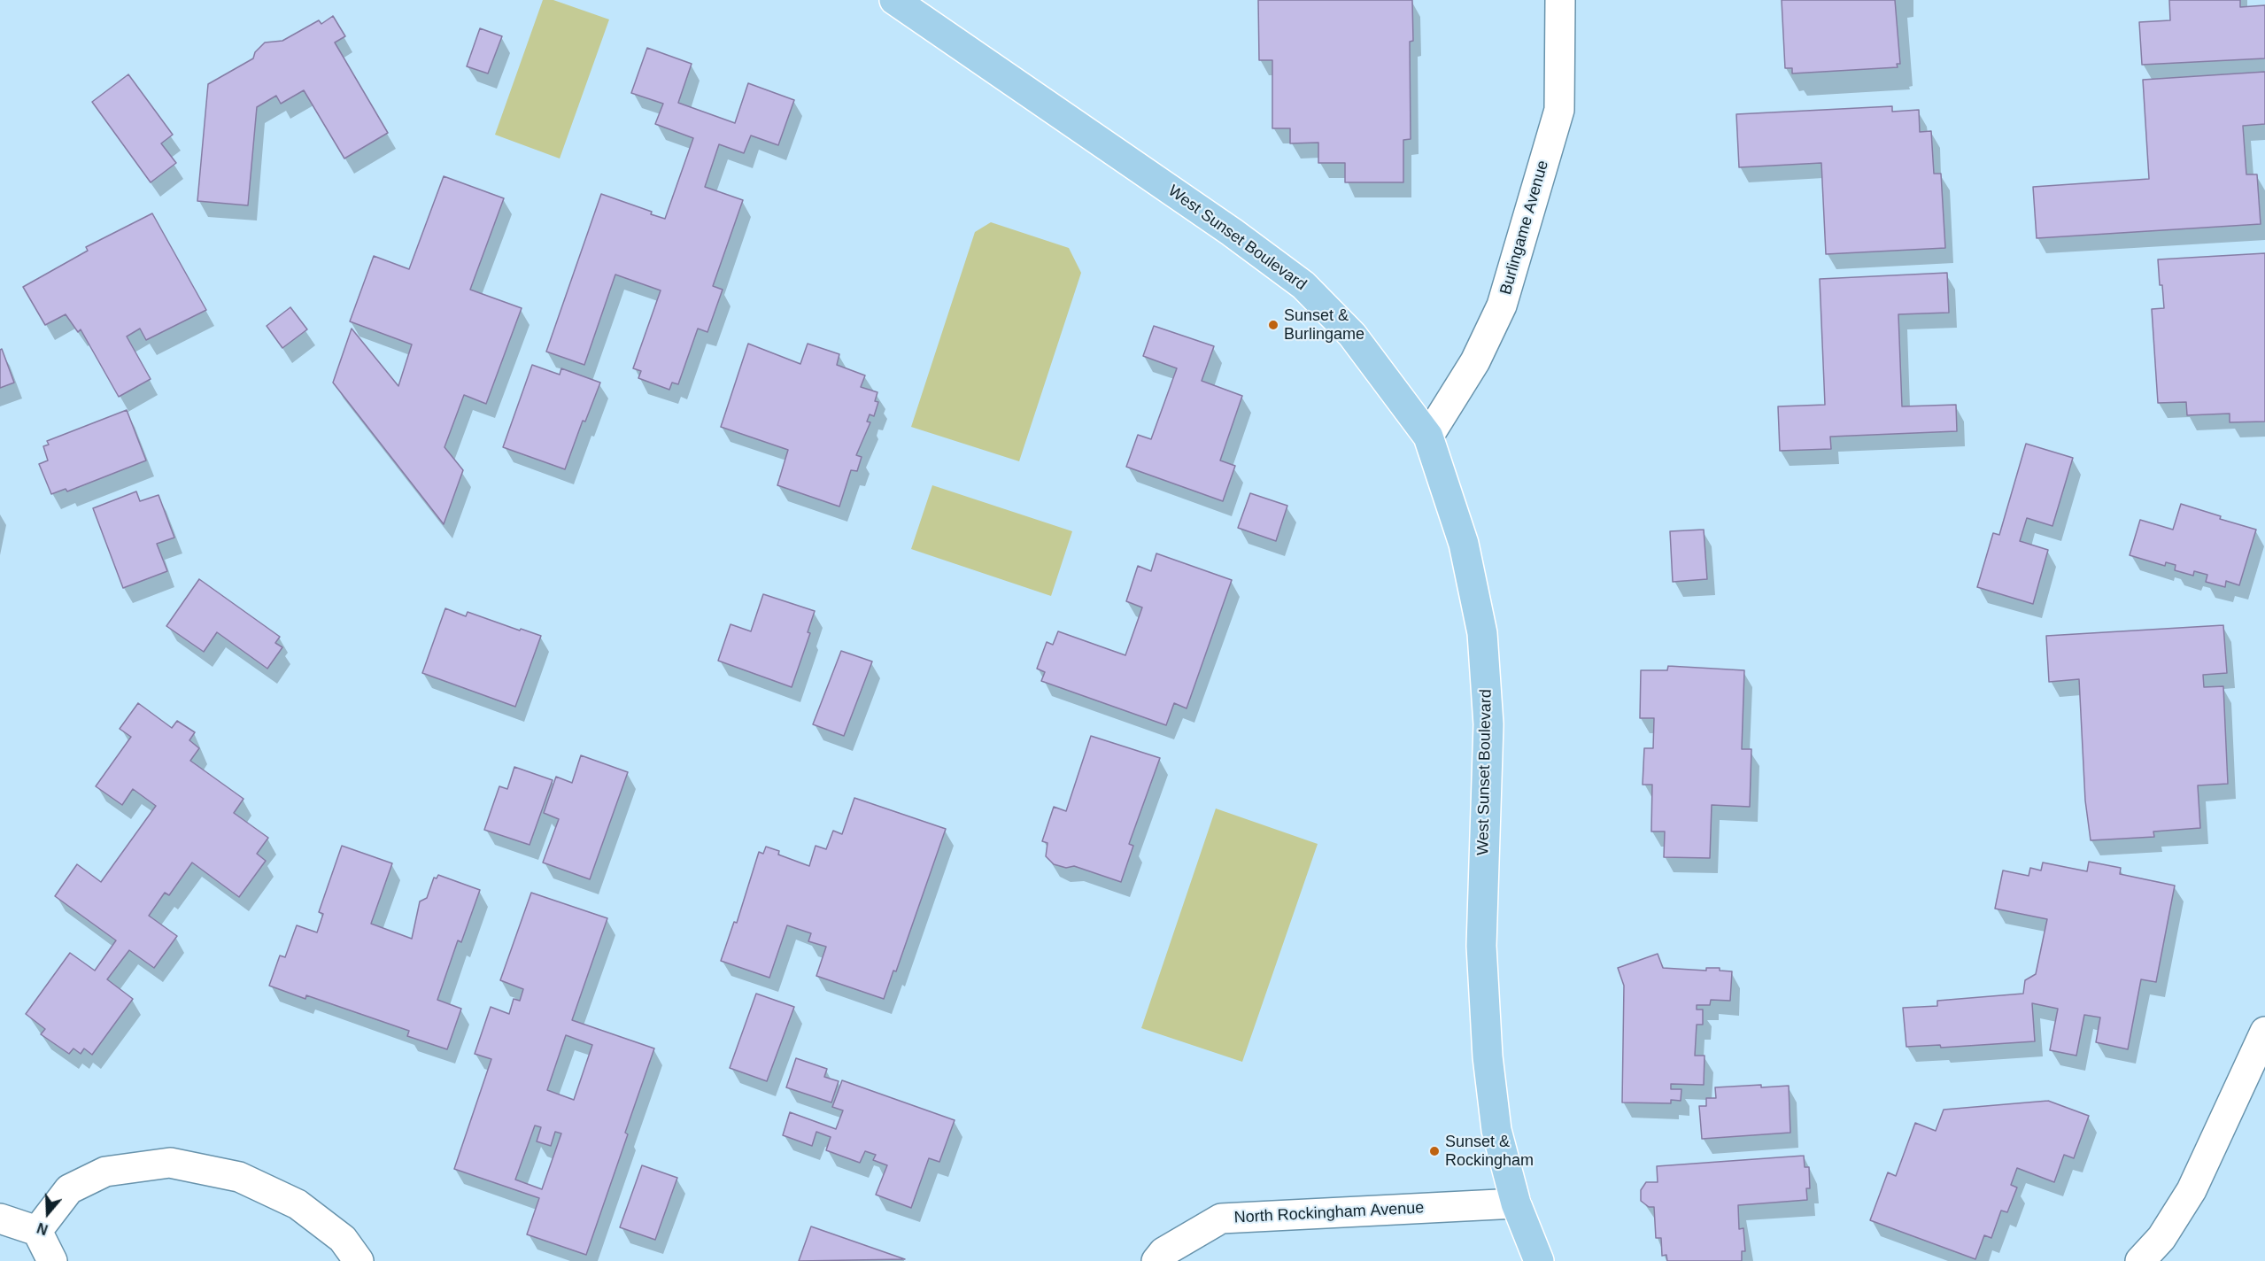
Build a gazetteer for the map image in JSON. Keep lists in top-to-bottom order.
{
  "streets": {
    "main road": ["West Sunset Boulevard"],
    "street": ["Burlingame Avenue", "North Rockingham Avenue"]
  },
  "crossings": [
    ["Burlingame Avenue", "West Sunset Boulevard"],
    ["West Sunset Boulevard", "North Rockingham Avenue"]
  ],
  "places": ["Sunset & Burlingame", "Sunset & Rockingham"],
  "north": "bottom"
}
